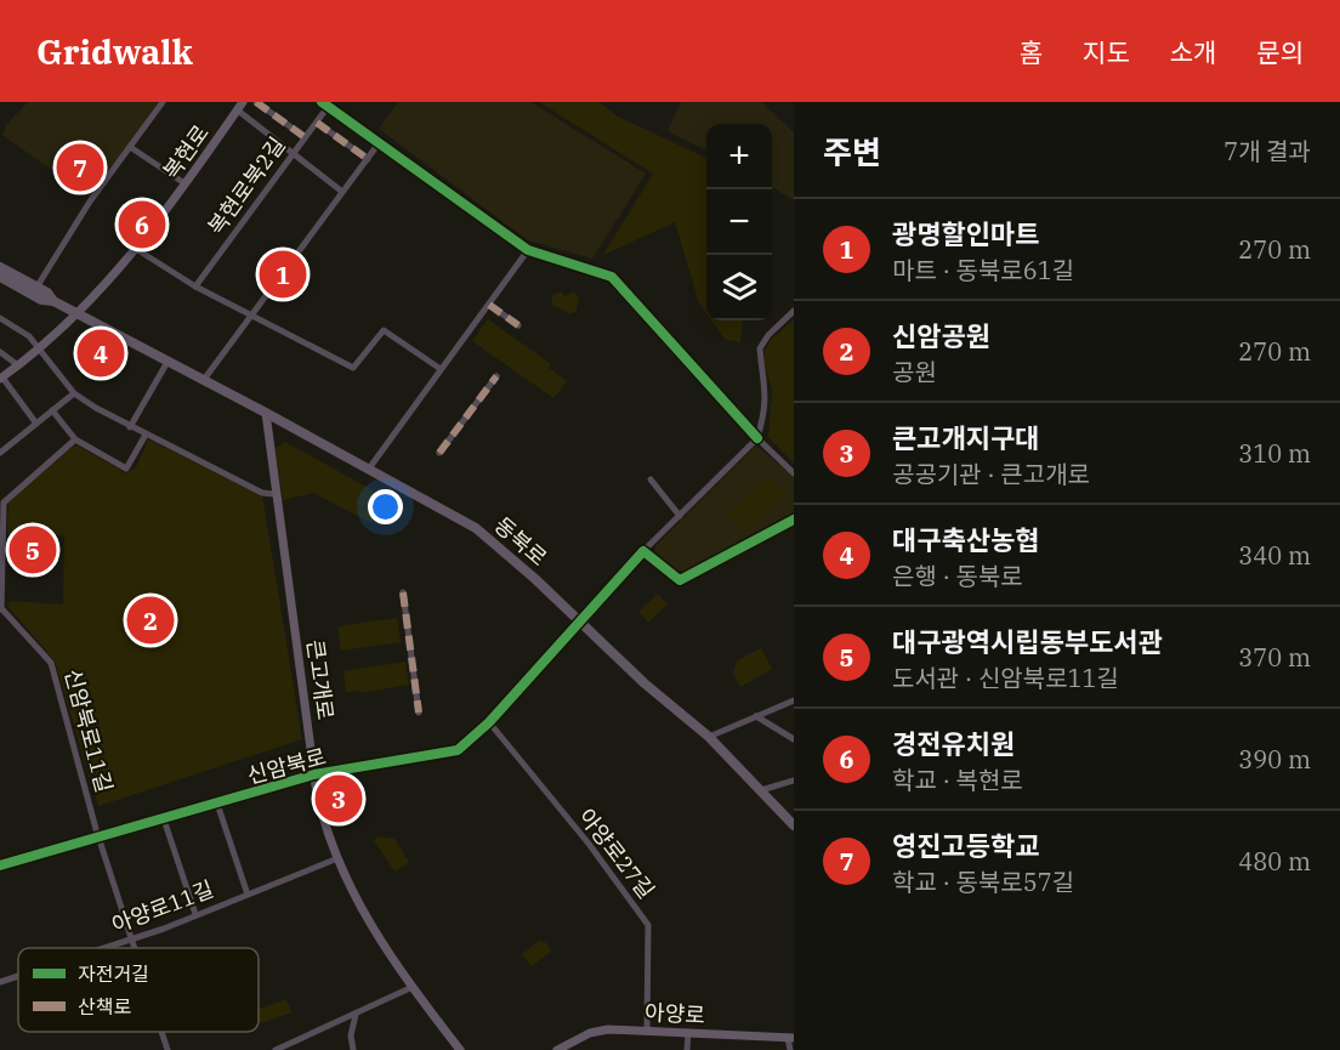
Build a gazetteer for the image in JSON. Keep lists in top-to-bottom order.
{
  "streets": {
    "main road": [
      "복현로",
      "동북로",
      "큰고개로",
      "신암북로",
      "아양로"
    ],
    "street": [
      "복현로북2길",
      "신암북로11길",
      "아양로27길",
      "아양로11길"
    ]
  },
  "crossings": [
    ["복현로", "복현로북2길"],
    ["복현로", "동북로"],
    ["동북로", "큰고개로"],
    ["동북로", "신암북로"],
    ["큰고개로", "신암북로"],
    ["큰고개로", "아양로11길"],
    ["신암북로11길", "신암북로"],
    ["신암북로11길", "아양로11길"],
    ["신암북로", "아양로27길"],
    ["아양로27길", "아양로"]
  ],
  "legend": ["자전거길", "산책로"],
  "page": {
    "header": "Gridwalk",
    "nav": [
      "홈",
      "지도",
      "소개",
      "문의"
    ],
    "heading": ["주변", "7개 결과"],
    "map_buttons": ["+", "−"],
    "pins": [
      "7",
      "6",
      "1",
      "4",
      "5",
      "2",
      "3"
    ],
    "list": [
      {
        "mark": "1",
        "name": "광명할인마트",
        "note": "마트 · 동북로61길",
        "value": "270 m"
      },
      {
        "mark": "2",
        "name": "신암공원",
        "note": "공원",
        "value": "270 m"
      },
      {
        "mark": "3",
        "name": "큰고개지구대",
        "note": "공공기관 · 큰고개로",
        "value": "310 m"
      },
      {
        "mark": "4",
        "name": "대구축산농협",
        "note": "은행 · 동북로",
        "value": "340 m"
      },
      {
        "mark": "5",
        "name": "대구광역시립동부도서관",
        "note": "도서관 · 신암북로11길",
        "value": "370 m"
      },
      {
        "mark": "6",
        "name": "경전유치원",
        "note": "학교 · 복현로",
        "value": "390 m"
      },
      {
        "mark": "7",
        "name": "영진고등학교",
        "note": "학교 · 동북로57길",
        "value": "480 m"
      }
    ]
  }
}
